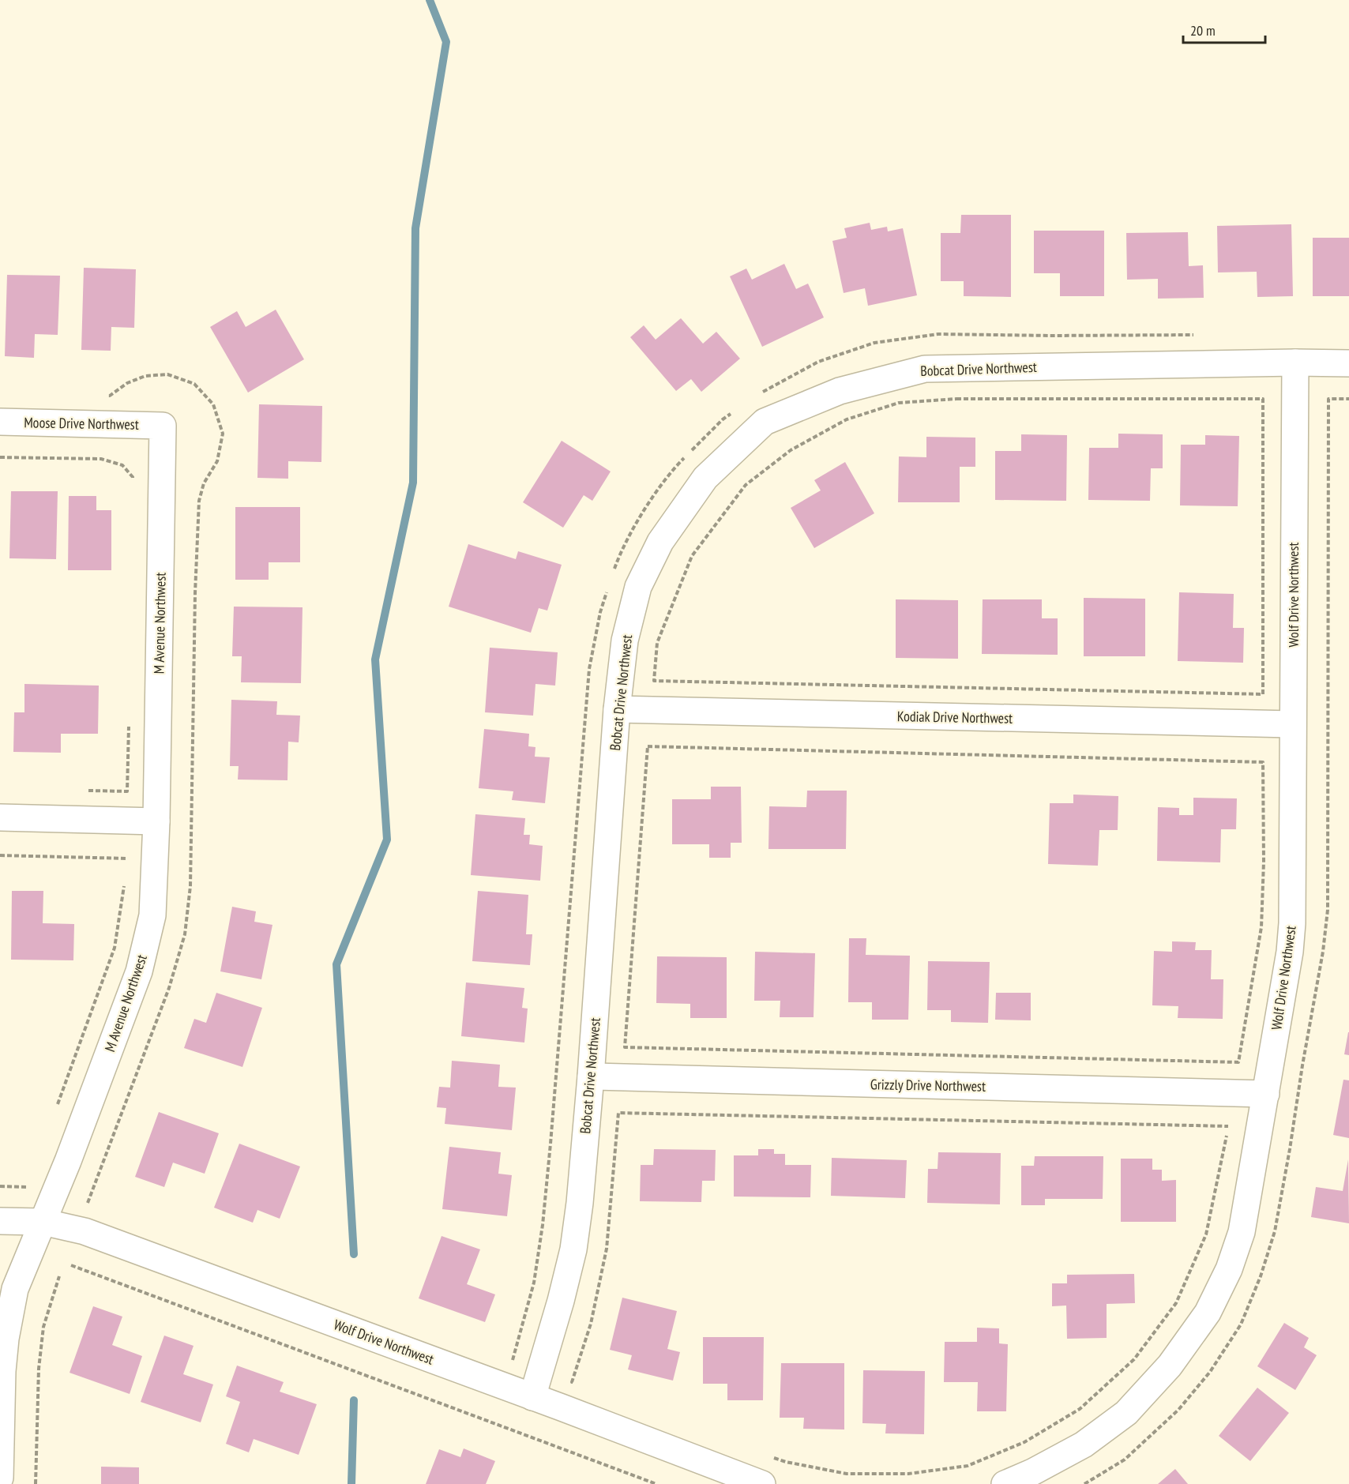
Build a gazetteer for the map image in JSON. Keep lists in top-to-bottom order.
{
  "streets": {
    "street": [
      "Bobcat Drive Northwest",
      "Moose Drive Northwest",
      "Wolf Drive Northwest",
      "M Avenue Northwest",
      "Kodiak Drive Northwest",
      "Grizzly Drive Northwest"
    ]
  },
  "crossings": [
    ["Bobcat Drive Northwest", "Wolf Drive Northwest"],
    ["Bobcat Drive Northwest", "Kodiak Drive Northwest"],
    ["Bobcat Drive Northwest", "Grizzly Drive Northwest"],
    ["Moose Drive Northwest", "M Avenue Northwest"],
    ["Wolf Drive Northwest", "M Avenue Northwest"],
    ["Wolf Drive Northwest", "Kodiak Drive Northwest"],
    ["Wolf Drive Northwest", "Grizzly Drive Northwest"]
  ],
  "scale_bar": "20 m"
}
